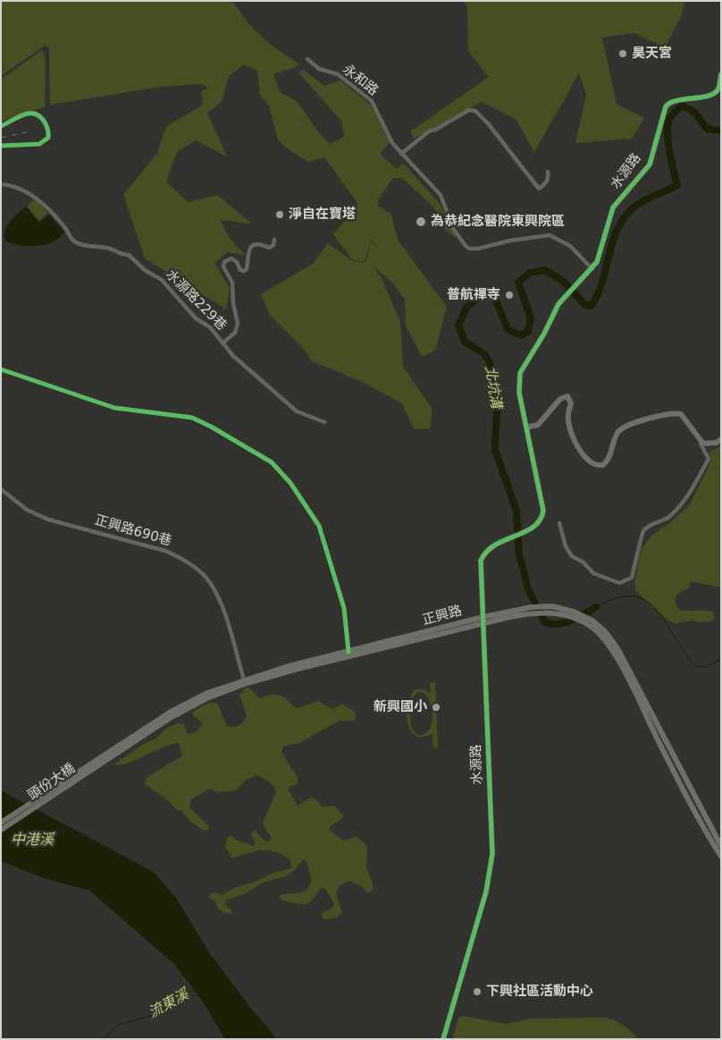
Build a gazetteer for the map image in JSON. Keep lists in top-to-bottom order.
{
  "streets": {
    "main road": ["水源路", "正興路", "頭份大橋"],
    "street": ["永和路", "水源路229巷", "正興路690巷"]
  },
  "crossings": [
    ["永和路", "水源路"],
    ["水源路", "正興路"],
    ["正興路690巷", "正興路"],
    ["正興路", "頭份大橋"]
  ],
  "water": ["北坑溝", "中港溪", "流東溪"],
  "places": [
    "昊天宮",
    "淨自在寶塔",
    "為恭紀念醫院東興院區",
    "普航禪寺",
    "新興國小",
    "下興社區活動中心"
  ]
}
